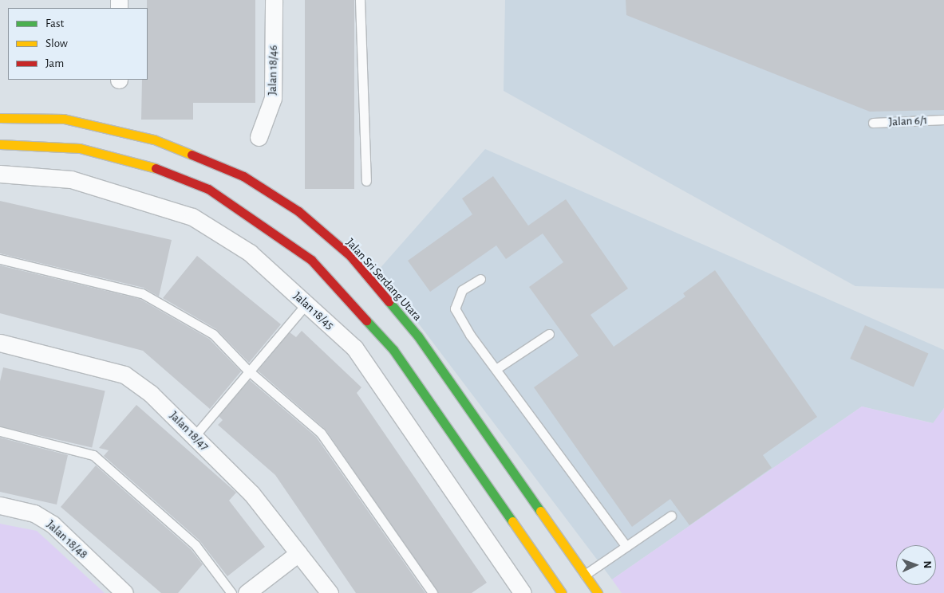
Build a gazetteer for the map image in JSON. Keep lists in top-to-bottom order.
{
  "streets": {
    "street": [
      "Jalan 18/46",
      "Jalan Sri Serdang Utara",
      "Jalan 18/45",
      "Jalan 18/47",
      "Jalan 18/48"
    ],
    "lane": ["Jalan 6/1"]
  },
  "legend": ["Fast", "Slow", "Jam"],
  "north": "right"
}
